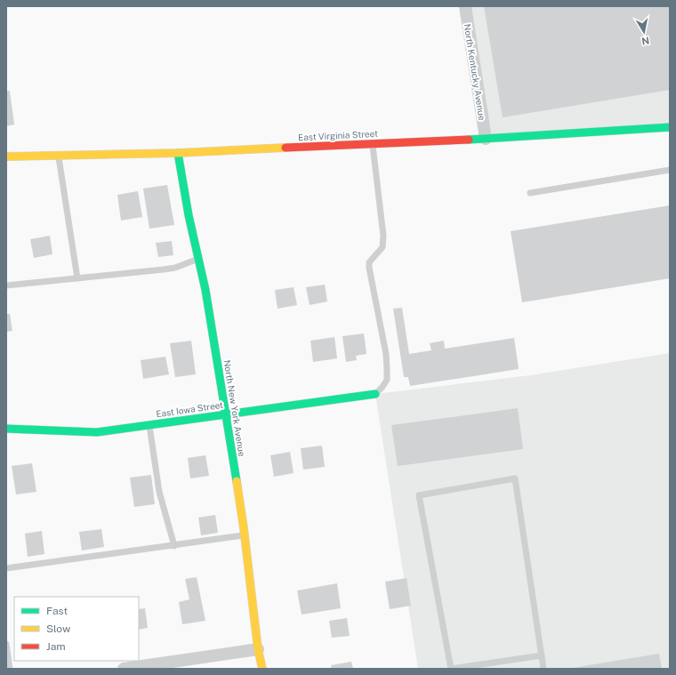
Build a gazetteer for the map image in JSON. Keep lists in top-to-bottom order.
{
  "streets": {
    "street": [
      "North Kentucky Avenue",
      "East Virginia Street",
      "North New York Avenue",
      "East Iowa Street"
    ]
  },
  "crossings": [
    ["North Kentucky Avenue", "East Virginia Street"],
    ["East Virginia Street", "North New York Avenue"],
    ["North New York Avenue", "East Iowa Street"]
  ],
  "legend": ["Fast", "Slow", "Jam"],
  "north": "bottom"
}
